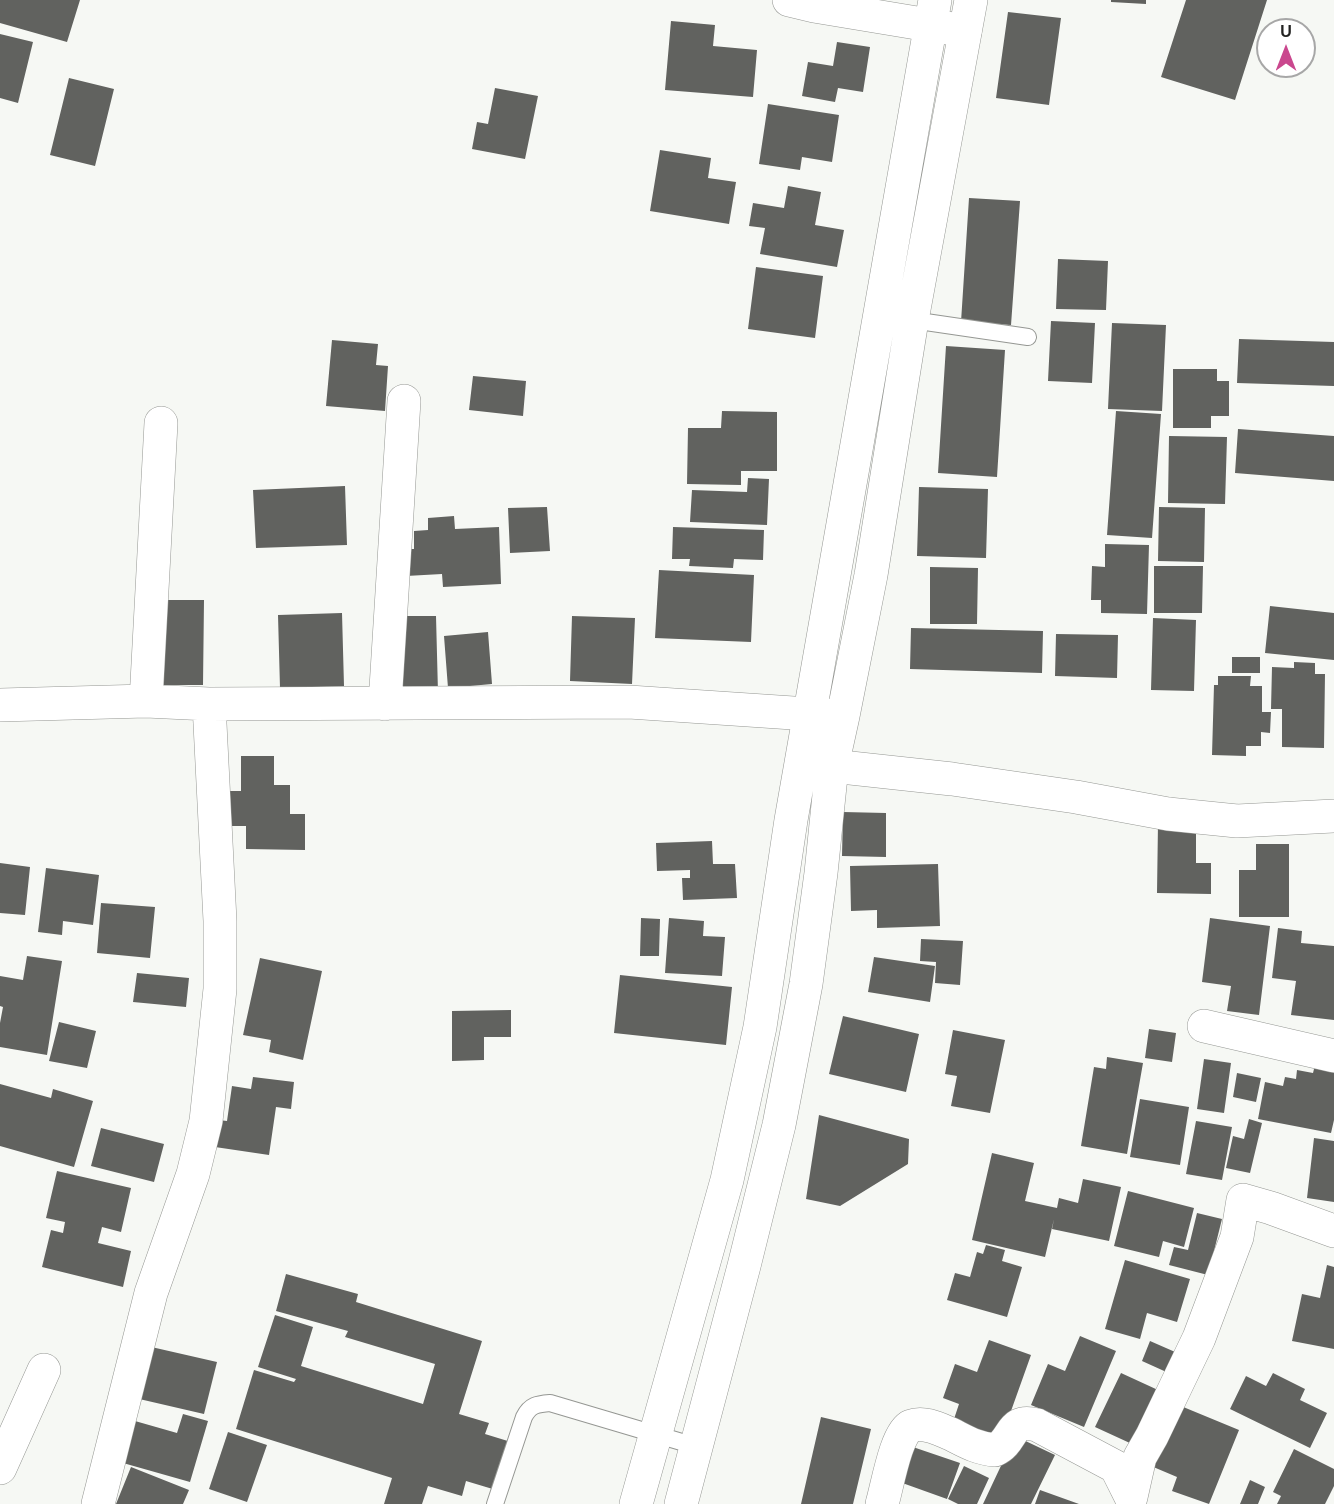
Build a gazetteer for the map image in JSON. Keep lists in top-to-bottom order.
{
  "north": "top"
}
